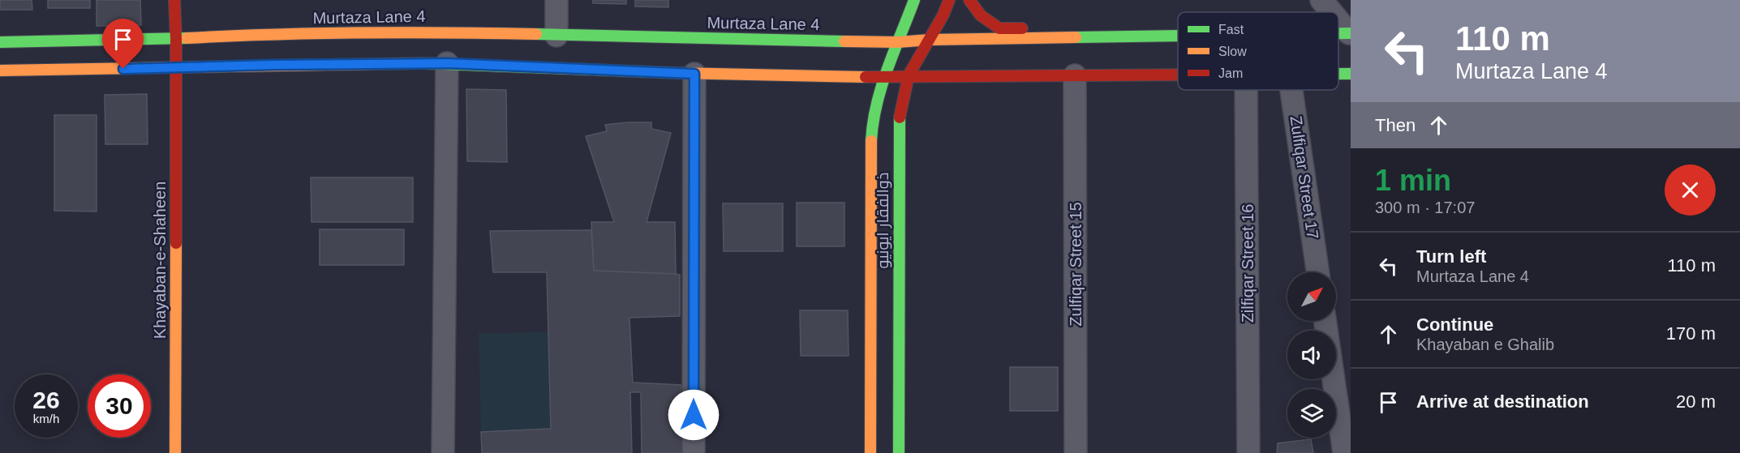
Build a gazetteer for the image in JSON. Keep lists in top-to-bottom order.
{
  "streets": {
    "street": [
      "Murtaza Lane 4",
      "Zulfiqar Street 17",
      "ذوالفقار ایونیو",
      "Khayaban-e-Shaheen",
      "Zilfiqar Street 16",
      "Zulfiqar Street 15"
    ]
  },
  "crossings": [
    ["Murtaza Lane 4", "ذوالفقار ایونیو"],
    ["Murtaza Lane 4", "Khayaban-e-Shaheen"]
  ],
  "legend": ["Fast", "Slow", "Jam"],
  "north": "top right",
  "page": {
    "turn": ["110 m", "Murtaza Lane 4"],
    "then": "Then",
    "heading": ["1 min", "300 m · 17:07"],
    "list": [
      {
        "name": "Turn left",
        "note": "Murtaza Lane 4",
        "value": "110 m"
      },
      {
        "name": "Continue",
        "note": "Khayaban e Ghalib",
        "value": "170 m"
      },
      {
        "name": "Arrive at destination",
        "value": "20 m"
      }
    ],
    "speed": "26 km/h",
    "limit": "30"
  }
}
